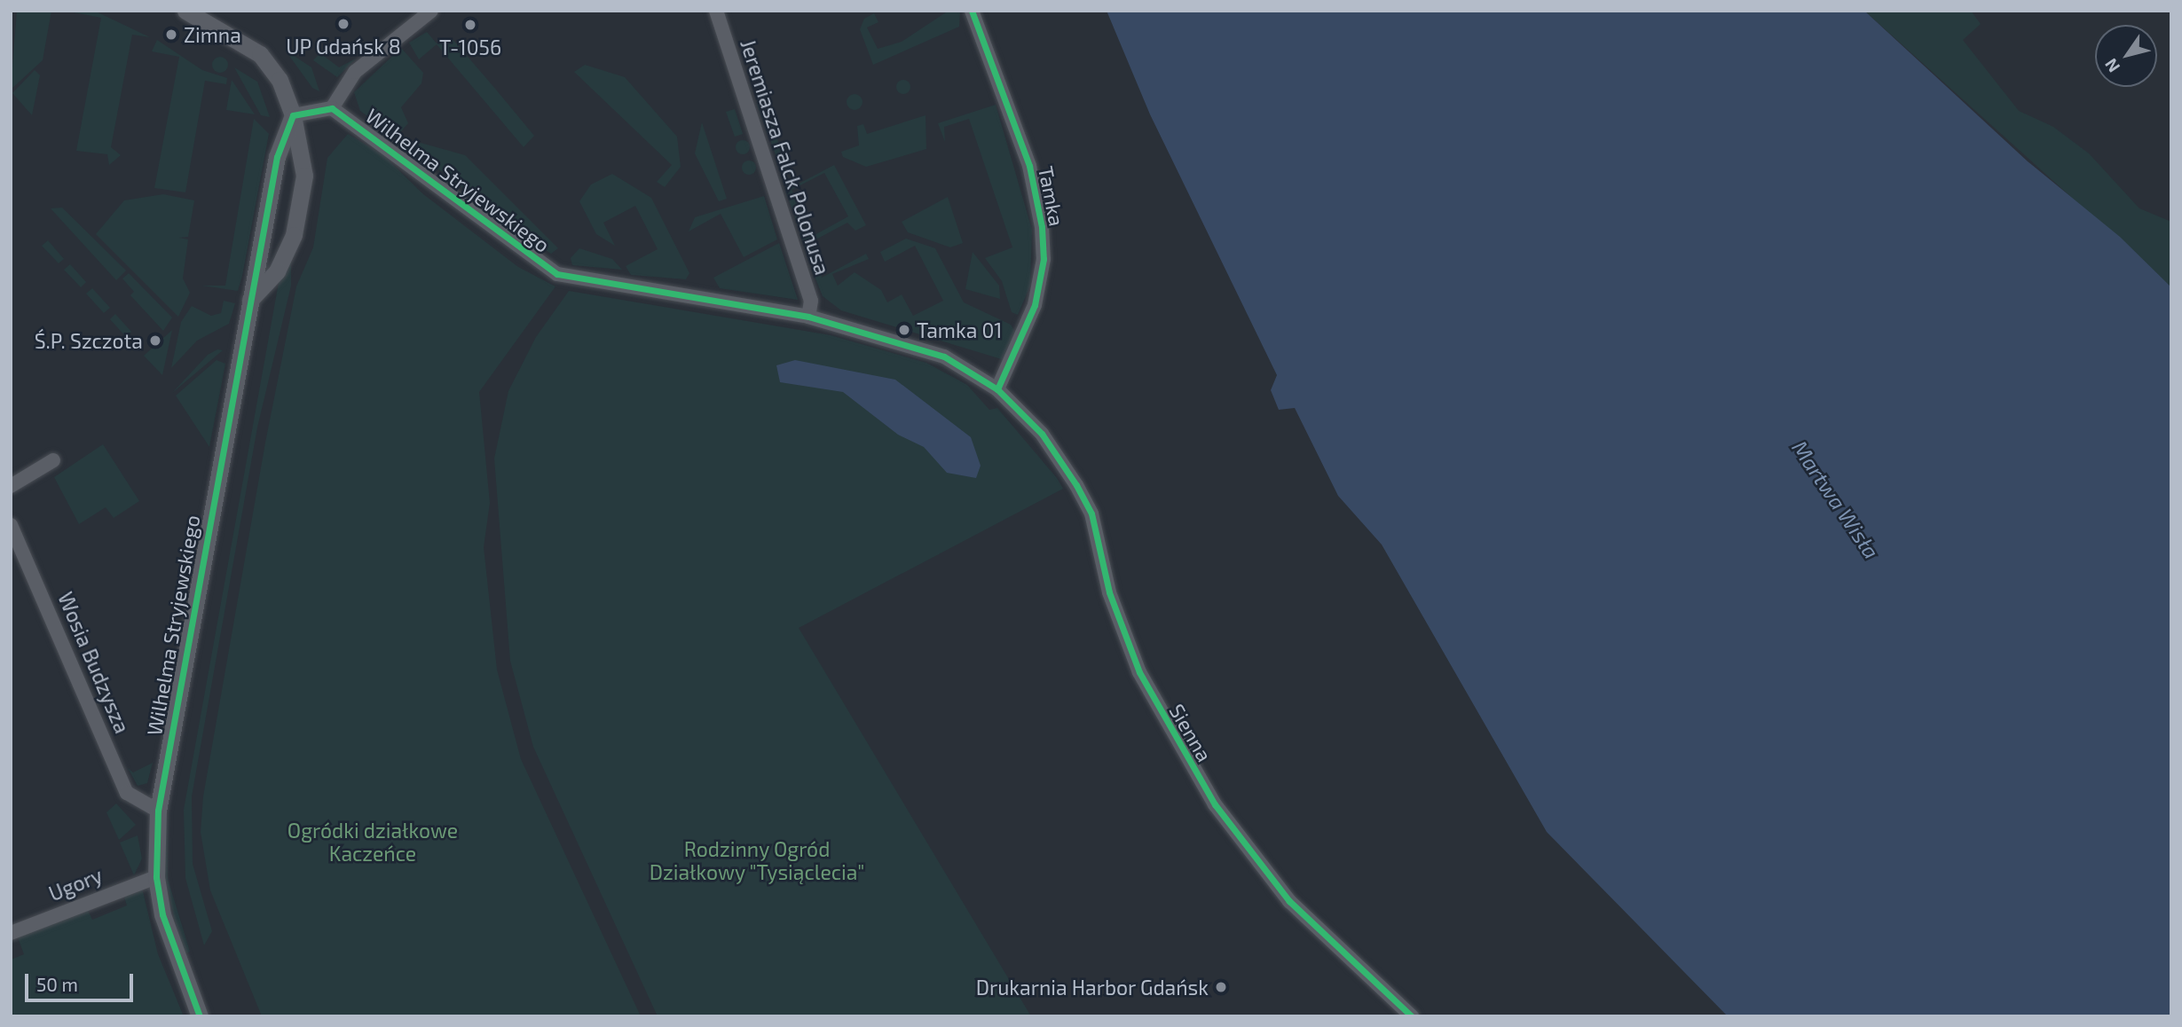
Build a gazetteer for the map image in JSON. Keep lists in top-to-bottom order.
{
  "streets": {
    "street": [
      "Jeremiasza Falck Polonusa",
      "Wilhelma Stryjewskiego",
      "Tamka",
      "Wosia Budzysza",
      "Sienna",
      "Ugory"
    ]
  },
  "crossings": [
    ["Jeremiasza Falck Polonusa", "Wilhelma Stryjewskiego"],
    ["Wilhelma Stryjewskiego", "Tamka"],
    ["Wilhelma Stryjewskiego", "Wosia Budzysza"],
    ["Wilhelma Stryjewskiego", "Sienna"],
    ["Tamka", "Sienna"]
  ],
  "water": ["Martwa Wisła"],
  "parks": ["Ogródki działkowe Kaczeńce", "Rodzinny Ogród Działkowy \"Tysiąclecia\""],
  "places": [
    "UP Gdańsk 8",
    "T-1056",
    "Zimna",
    "Tamka 01",
    "Ś.P. Szczota",
    "Drukarnia Harbor Gdańsk"
  ],
  "scale_bar": "50 m",
  "north": "bottom left"
}
